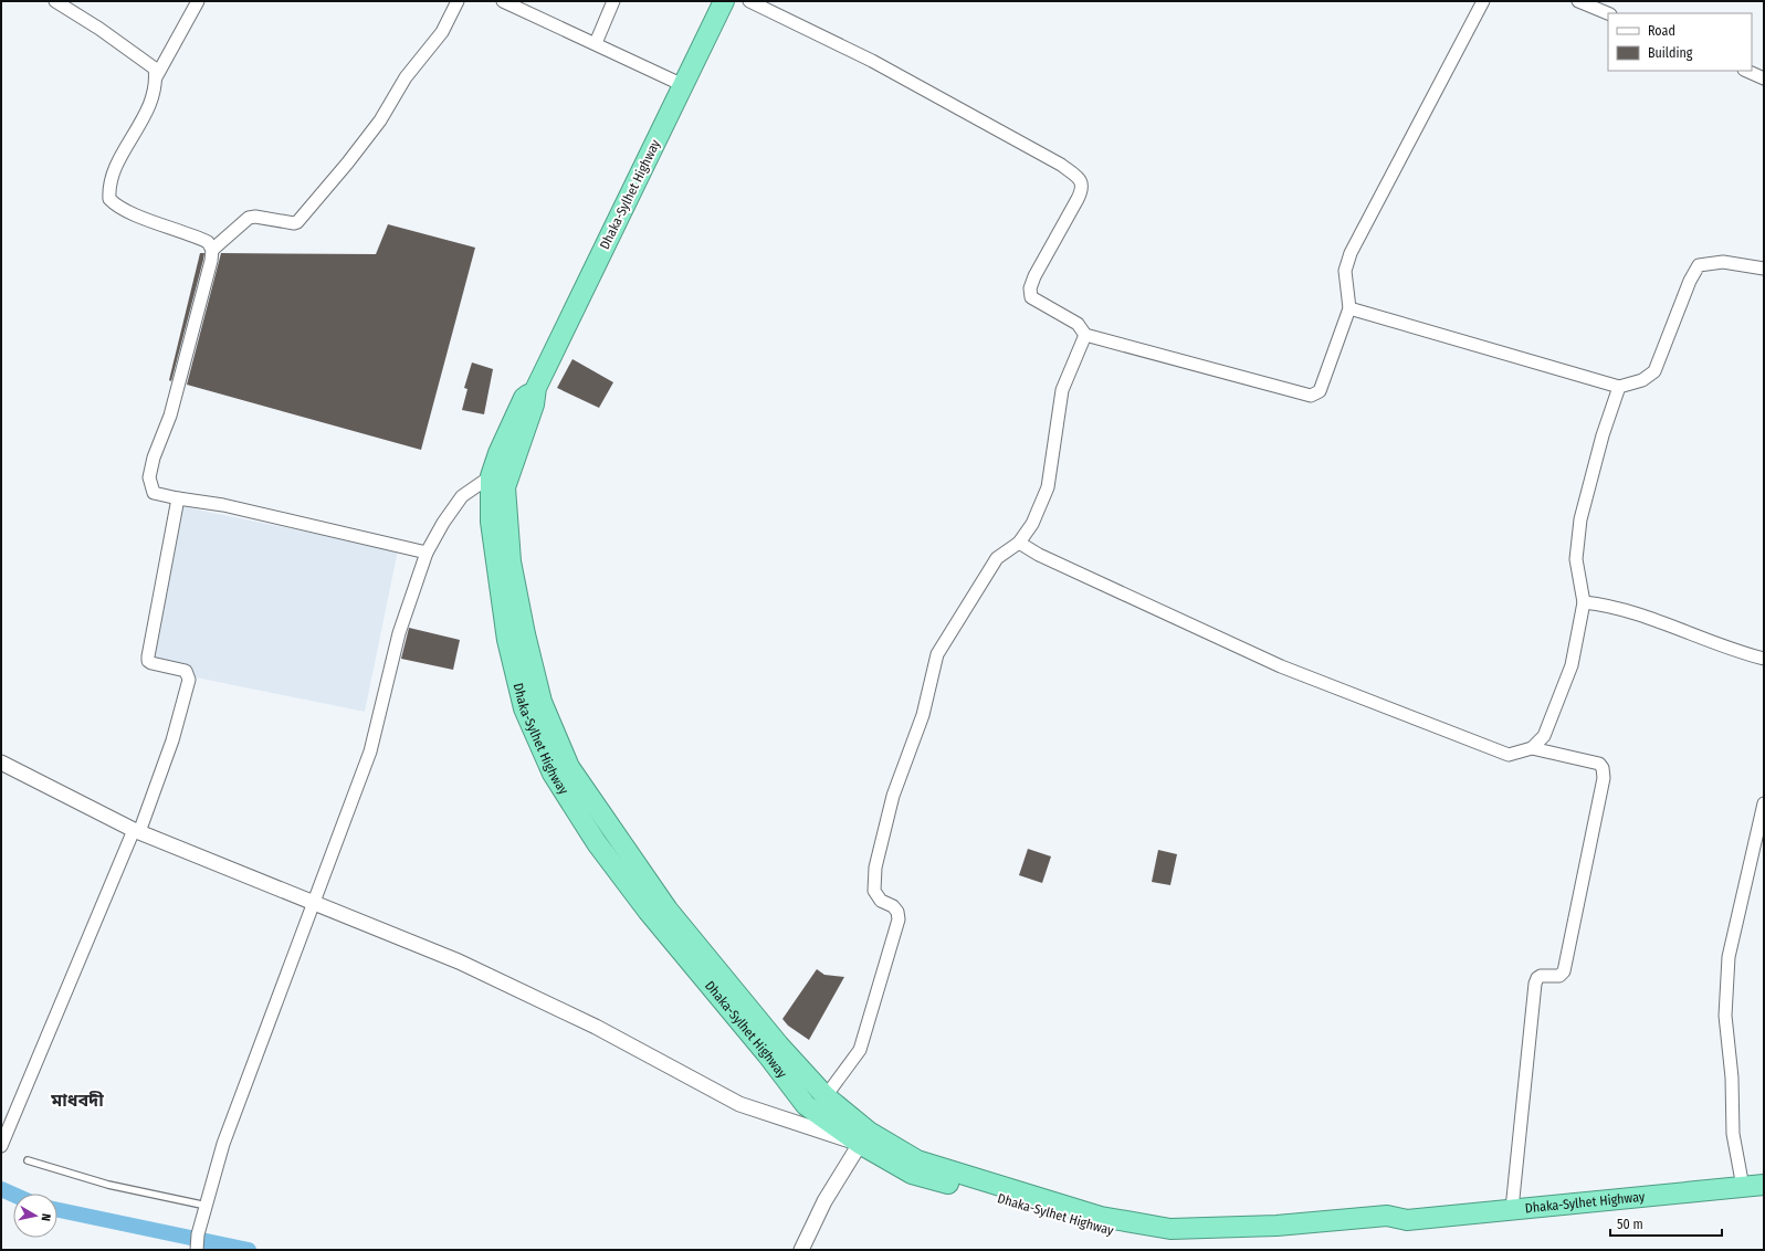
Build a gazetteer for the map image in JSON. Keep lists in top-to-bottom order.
{
  "streets": {
    "highway": ["Dhaka-Sylhet Highway"]
  },
  "districts": ["মাধবদী"],
  "legend": ["Road", "Building"],
  "scale_bar": "50 m",
  "north": "right"
}
